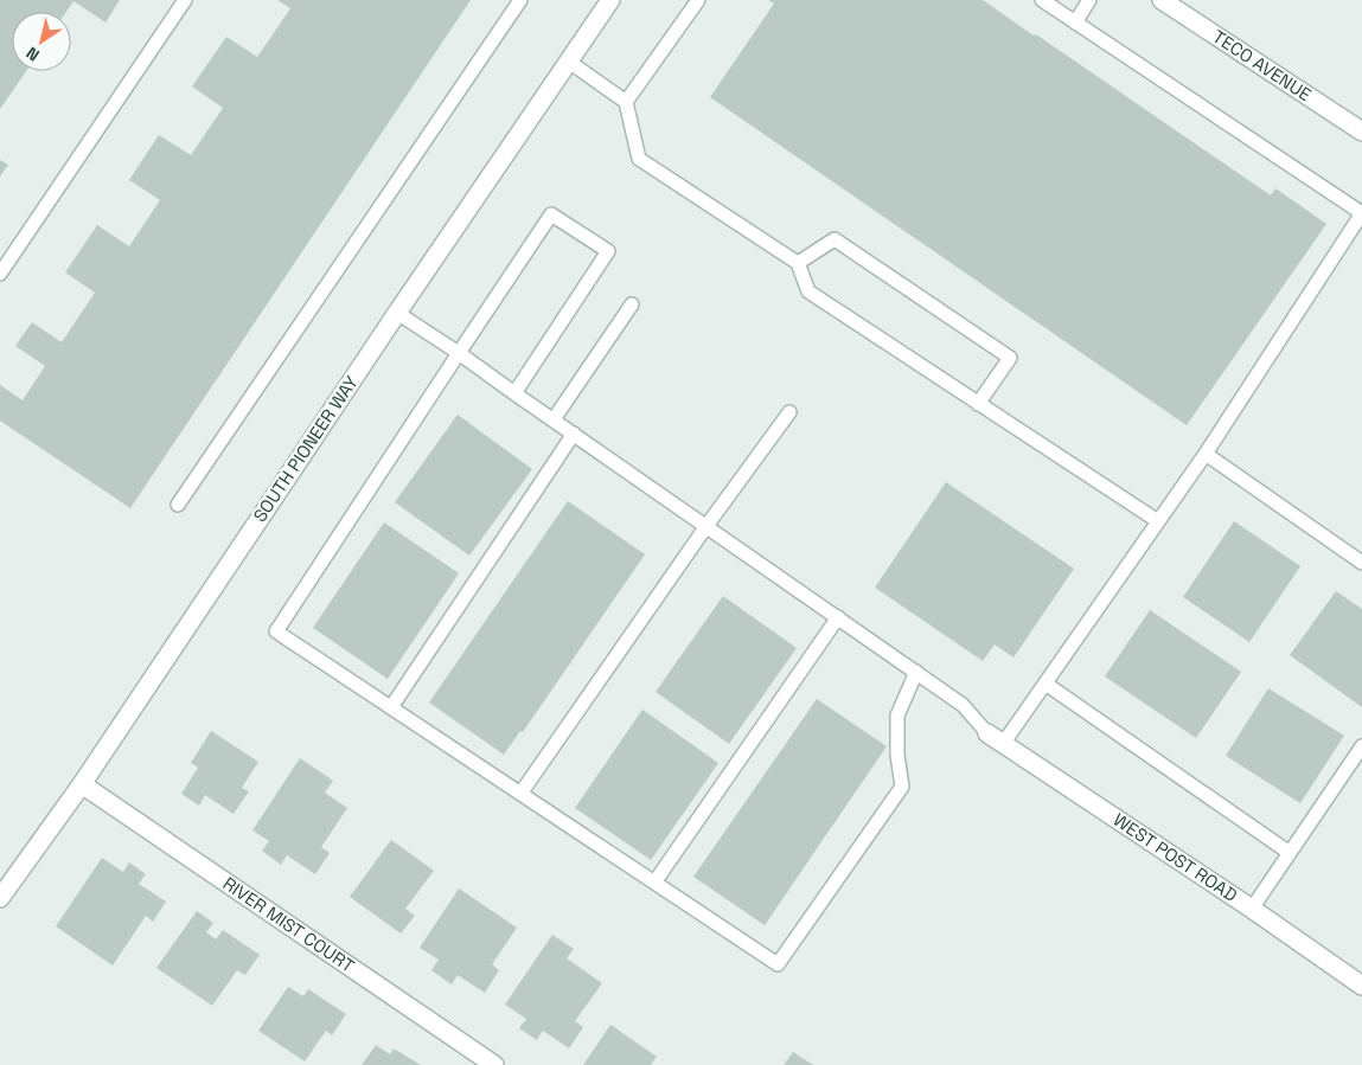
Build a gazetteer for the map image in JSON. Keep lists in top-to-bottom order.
{
  "streets": {
    "street": [
      "TECO AVENUE",
      "SOUTH PIONEER WAY",
      "WEST POST ROAD",
      "RIVER MIST COURT"
    ]
  },
  "crossings": [
    ["SOUTH PIONEER WAY", "RIVER MIST COURT"]
  ],
  "north": "bottom left"
}
